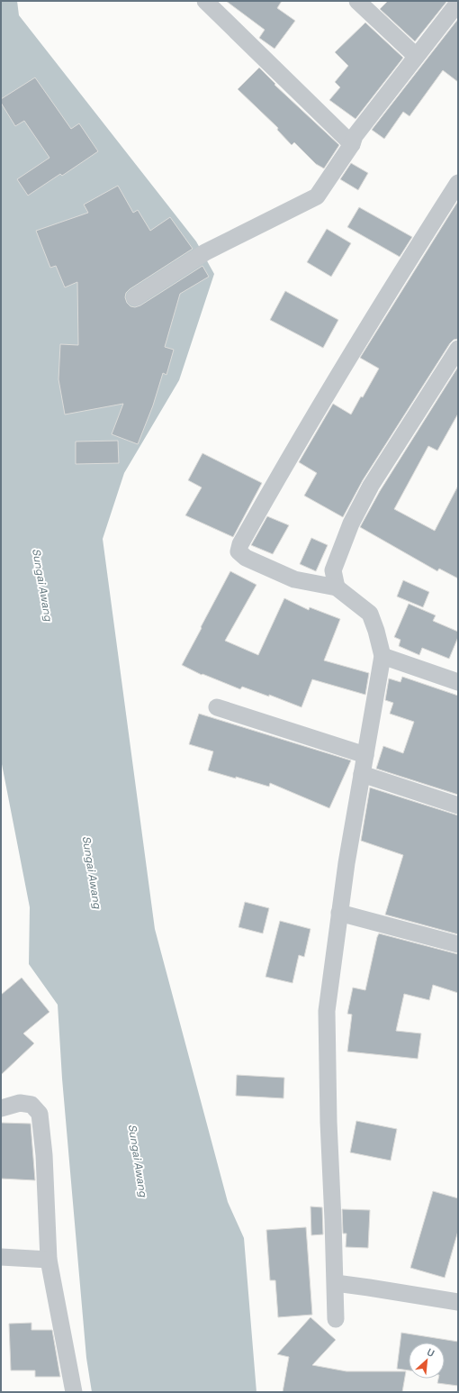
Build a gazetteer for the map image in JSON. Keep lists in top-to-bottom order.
{
  "water": ["Sungai Awang"],
  "north": "top right"
}
